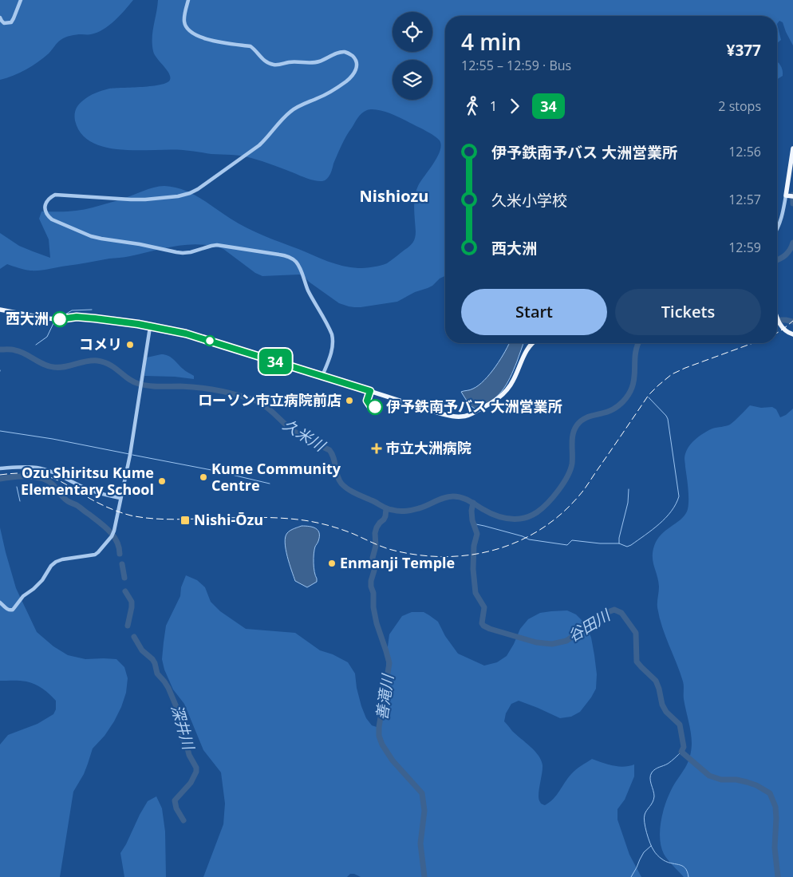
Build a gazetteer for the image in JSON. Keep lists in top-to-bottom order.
{
  "districts": ["Nishiozu"],
  "water": [
    "久米川",
    "谷田川",
    "善滝川",
    "深井川"
  ],
  "places": {
    "other": [
      "西大洲",
      "コメリ",
      "ローソン市立病院前店",
      "伊予鉄南予バス 大洲営業所",
      "Kume Community Centre",
      "Ozu Shiritsu Kume Elementary School",
      "Enmanji Temple"
    ],
    "health": ["市立大洲病院"],
    "transit": ["Nishi-Ōzu"]
  },
  "lines": ["bus line 34"],
  "page": {
    "on_map": "34",
    "heading": ["4 min", "12:55 – 12:59 · Bus", "¥377"],
    "legs": ["1", "34", "2 stops"],
    "list": [
      {
        "name": "伊予鉄南予バス 大洲営業所",
        "value": "12:56"
      },
      {
        "name": "久米小学校",
        "value": "12:57"
      },
      {
        "name": "西大洲",
        "value": "12:59"
      }
    ],
    "buttons": ["Start", "Tickets"]
  }
}
